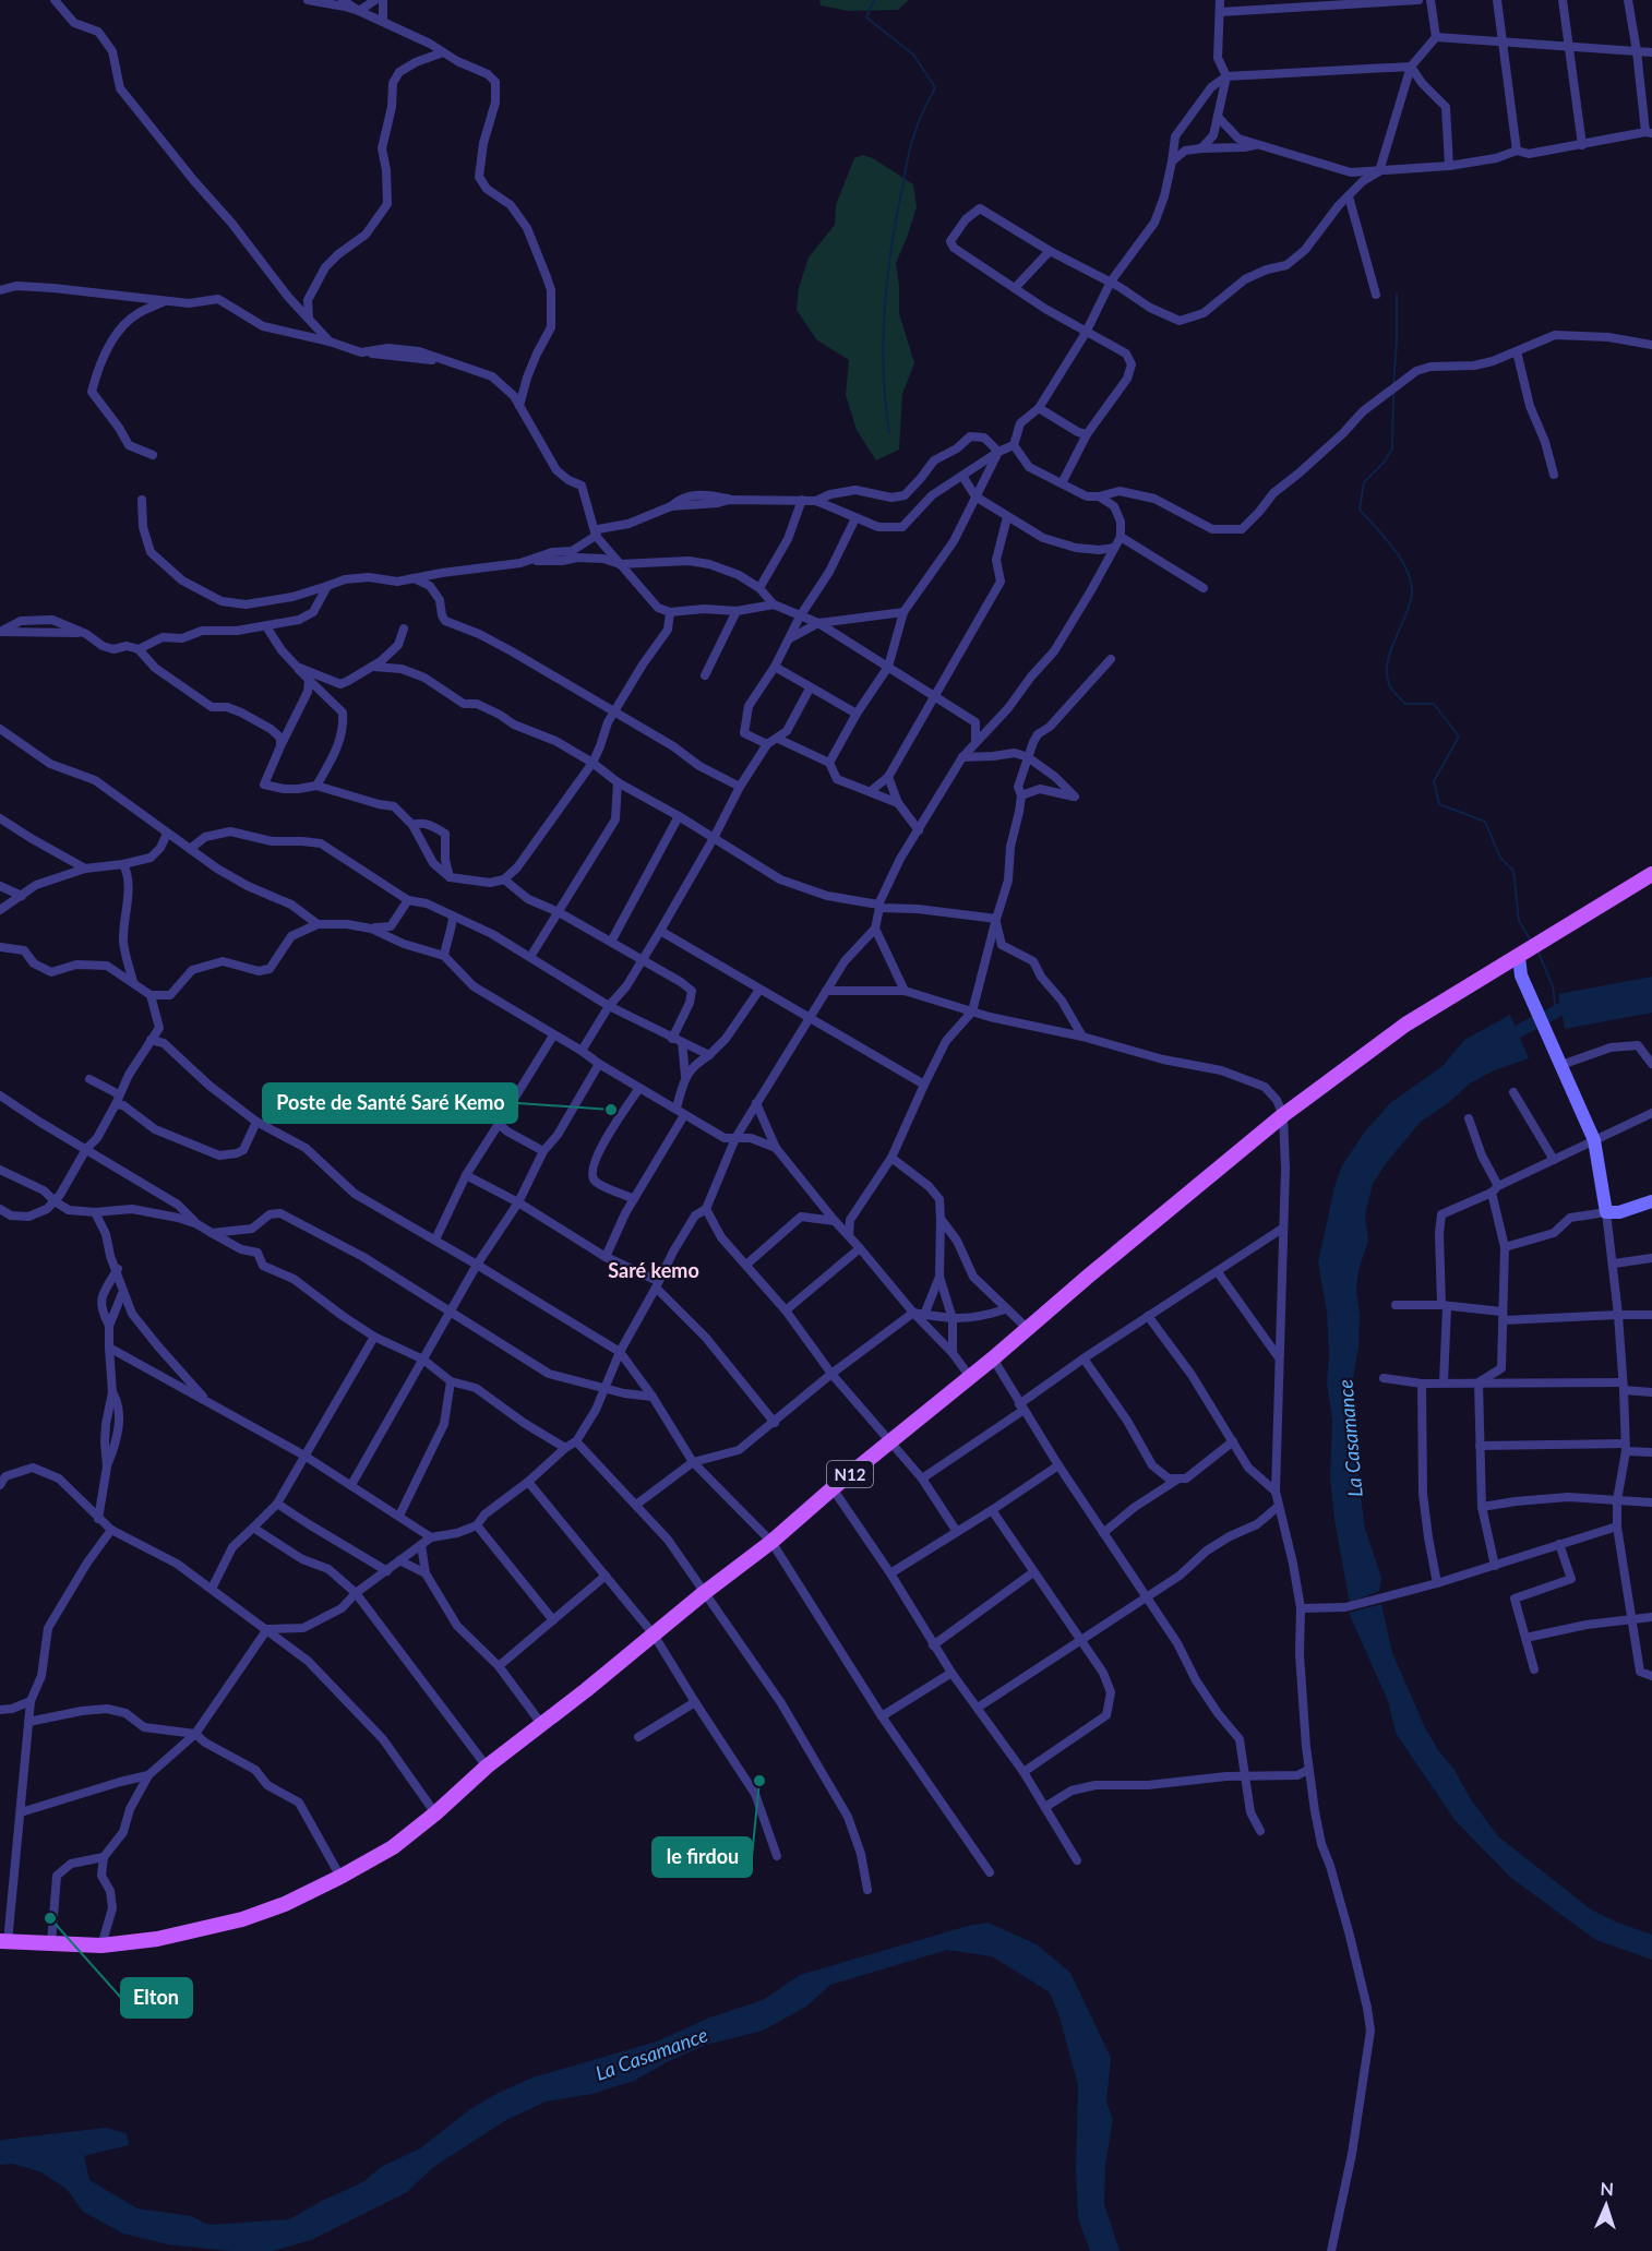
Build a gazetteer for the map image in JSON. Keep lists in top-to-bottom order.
{
  "streets": {
    "main road": ["N12"]
  },
  "districts": ["Saré kemo"],
  "water": ["La Casamance"],
  "places": ["Poste de Santé Saré Kemo", "le firdou", "Elton"],
  "north": "top"
}
